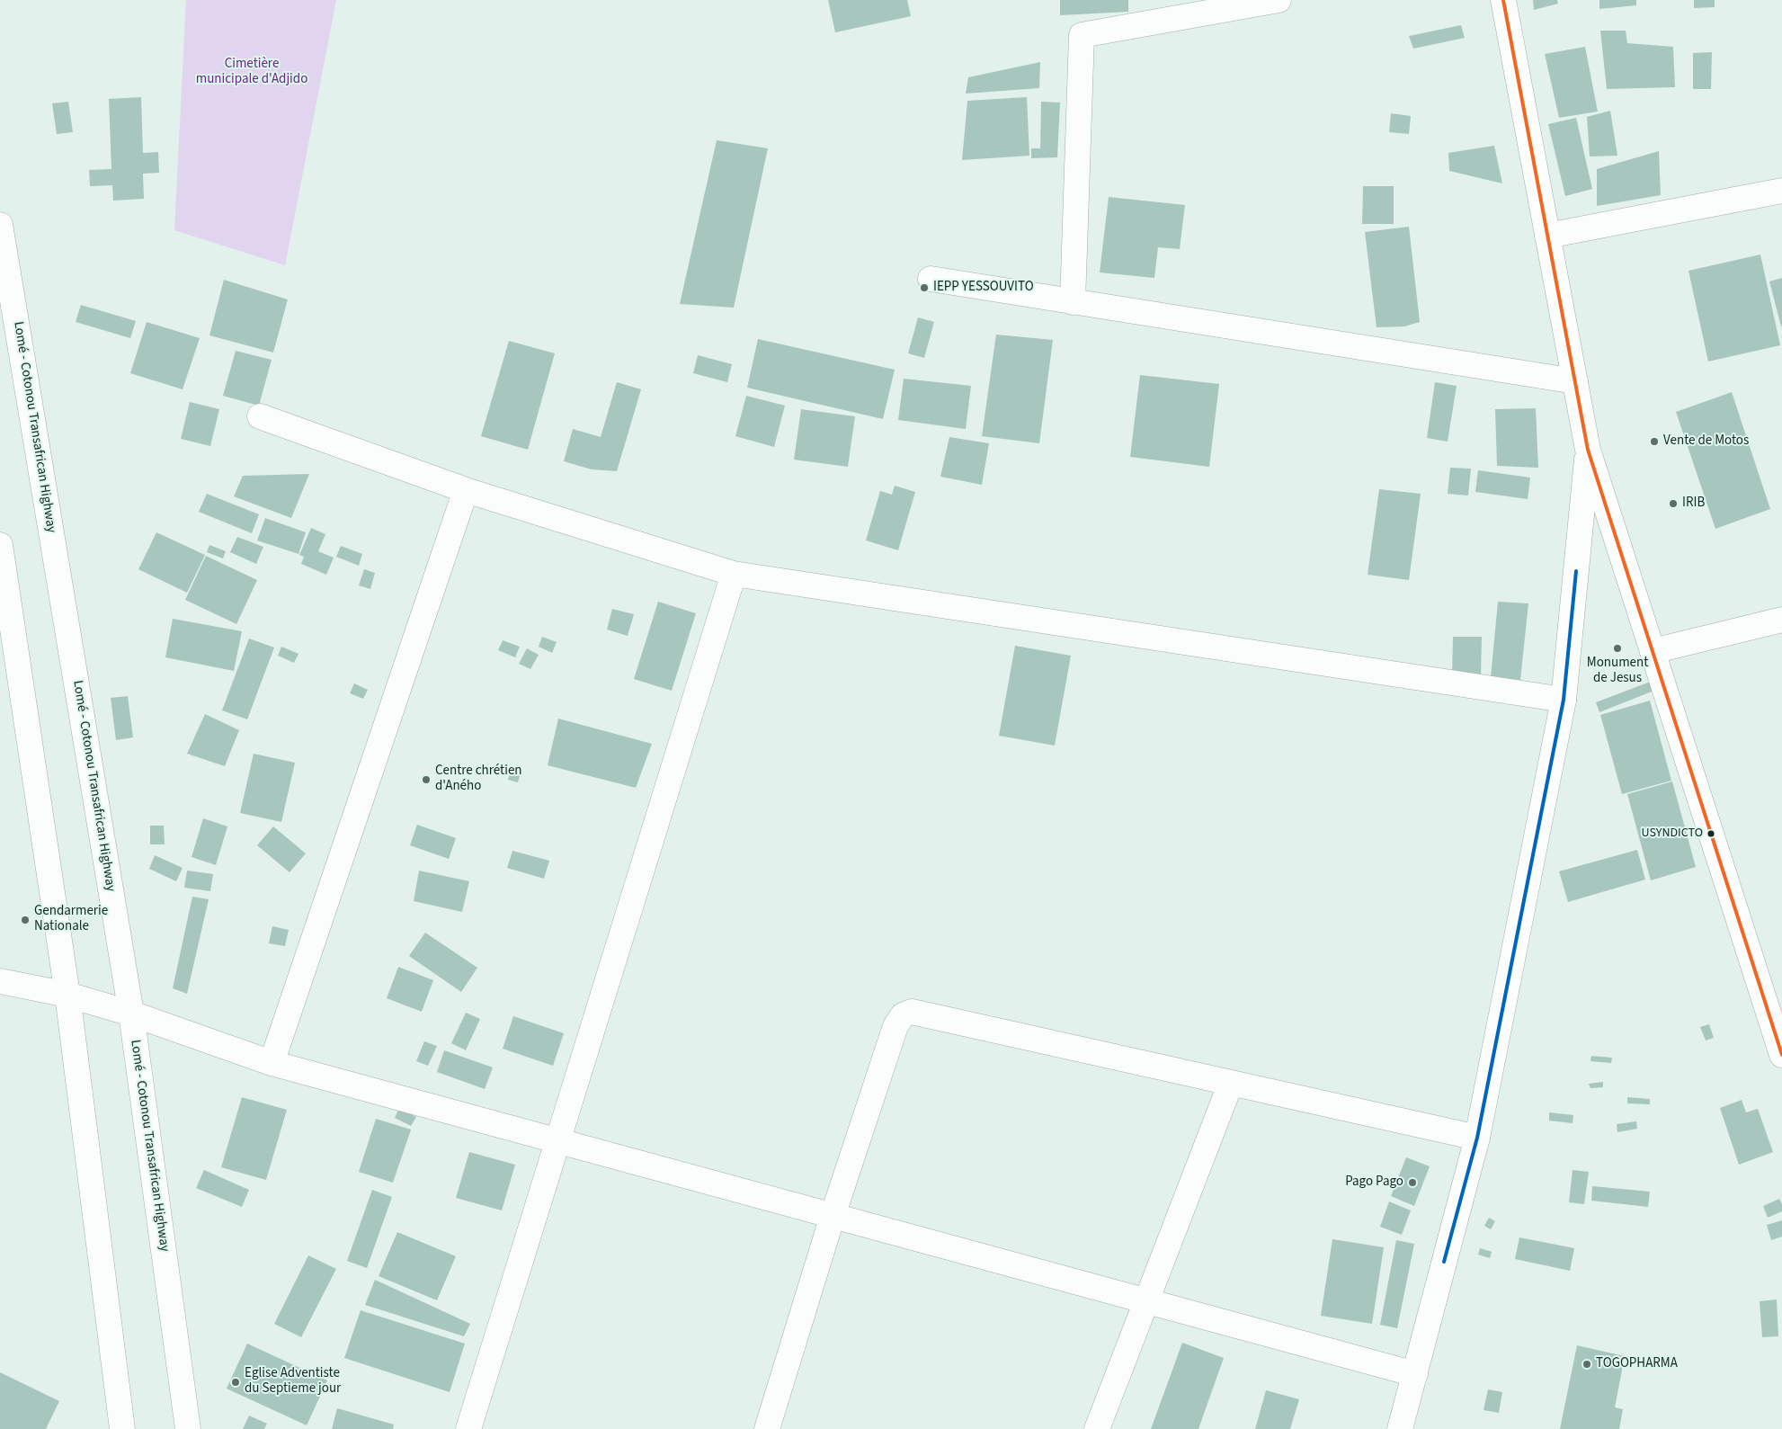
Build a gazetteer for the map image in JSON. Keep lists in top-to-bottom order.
{
  "streets": {
    "main road": ["Lomé - Cotonou Transafrican Highway"]
  },
  "parks": ["Cimetière municipale d'Adjido"],
  "places": [
    "IEPP YESSOUVITO",
    "Vente de Motos",
    "IRIB",
    "Monument de Jesus",
    "Centre chrétien d'Aného",
    "USYNDICTO",
    "Gendarmerie Nationale",
    "Pago Pago",
    "TOGOPHARMA",
    "Eglise Adventiste du Septieme jour"
  ]
}
